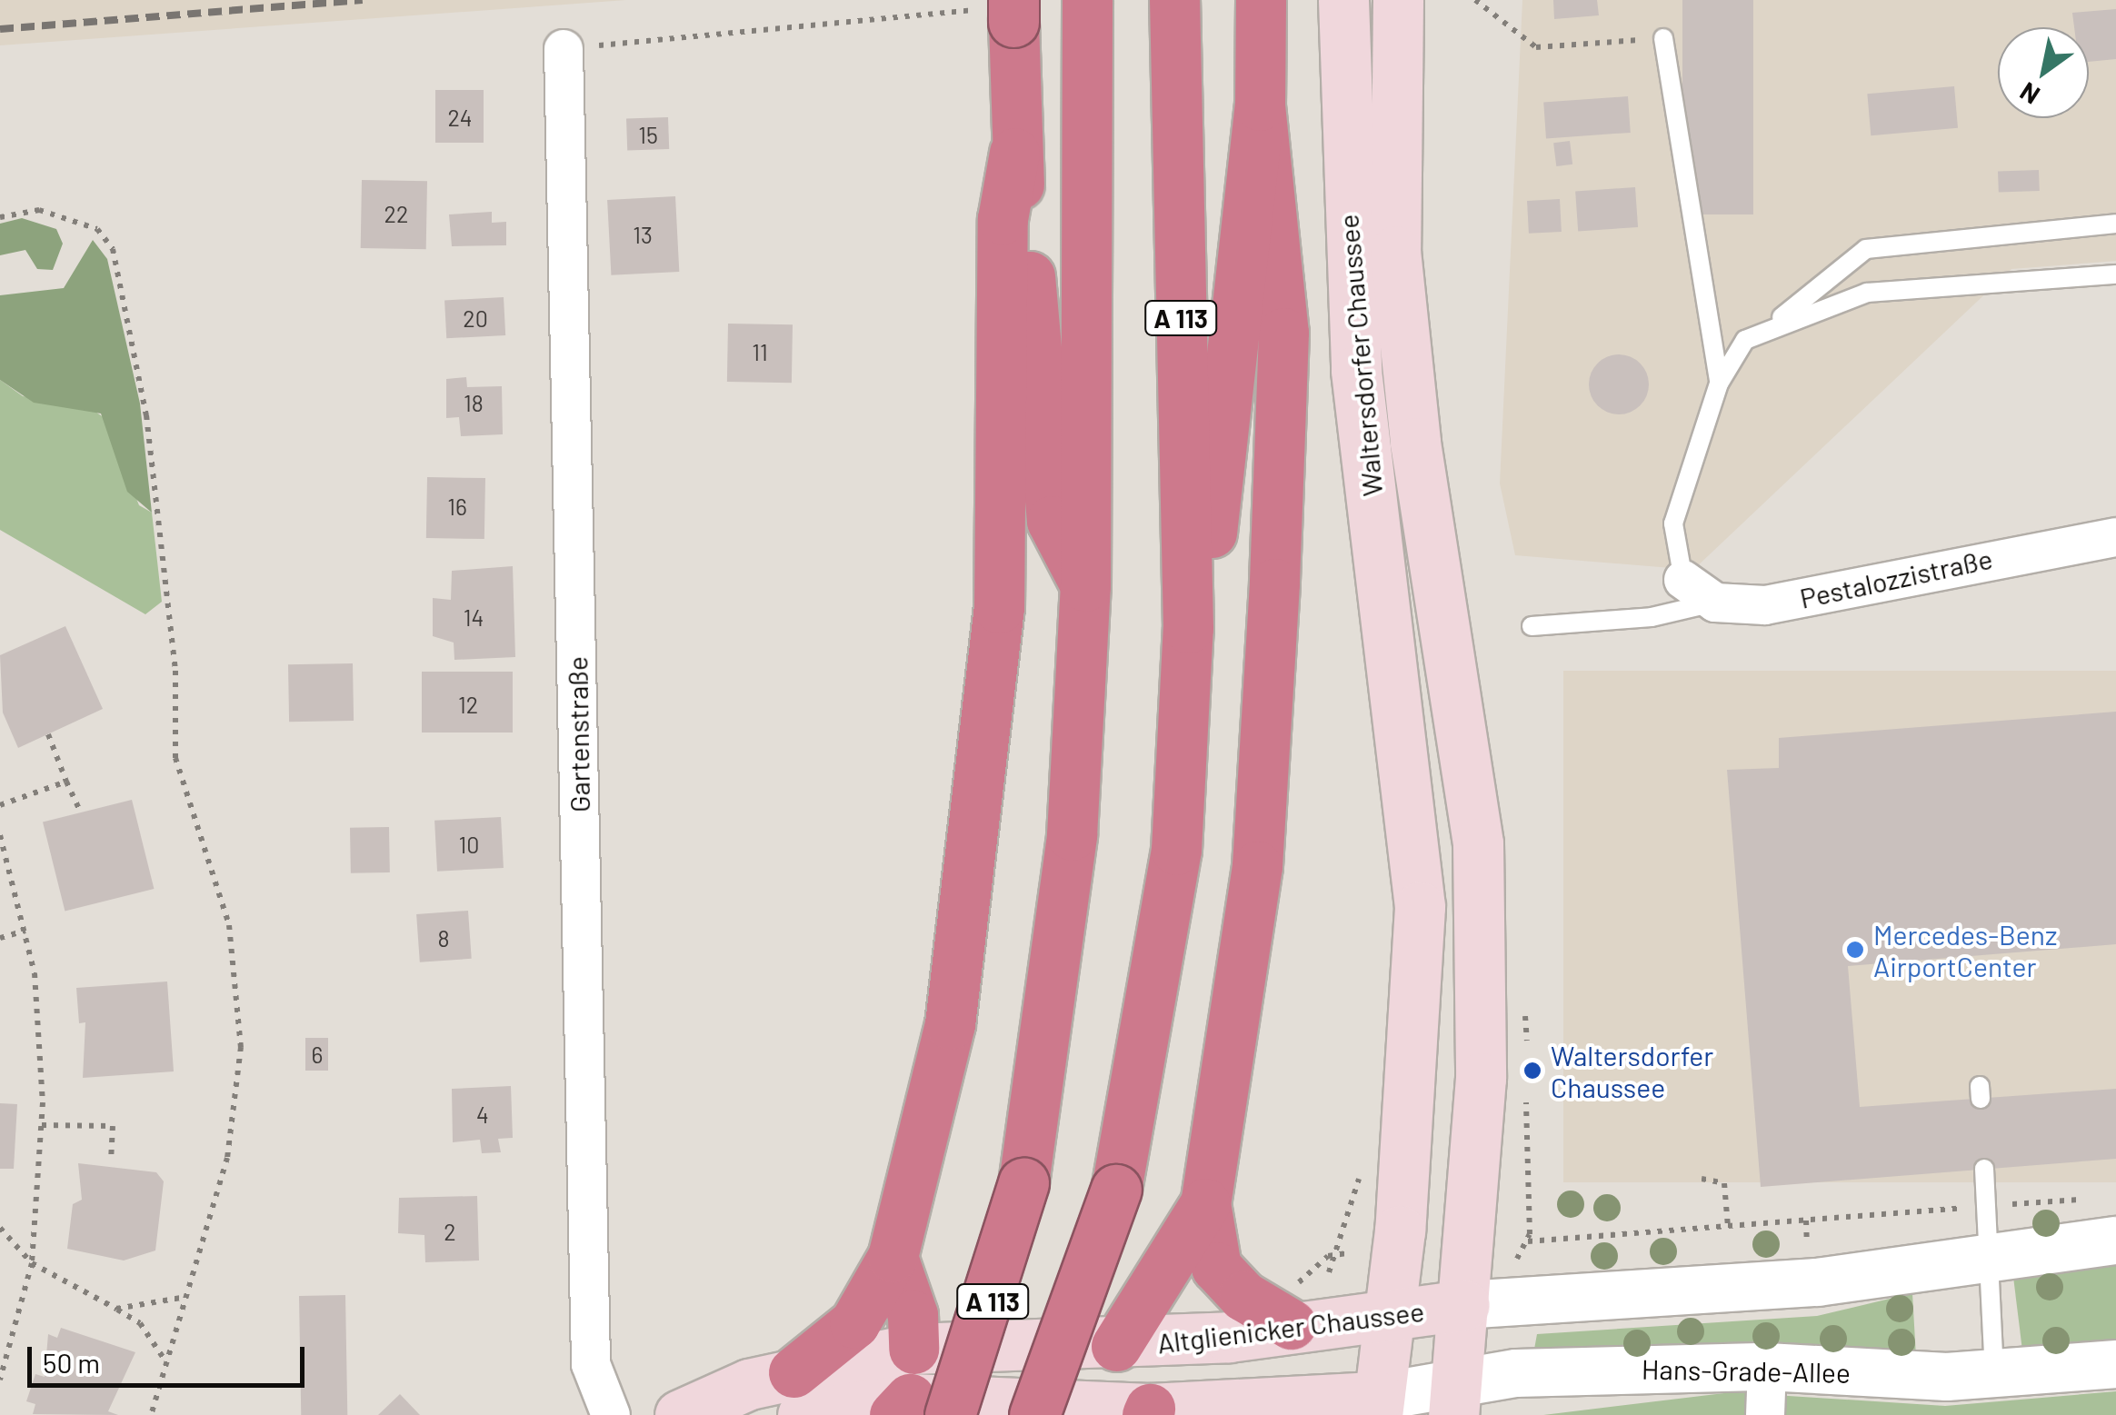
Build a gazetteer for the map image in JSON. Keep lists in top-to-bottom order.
{
  "streets": {
    "highway": ["A 113"],
    "main road": ["Waltersdorfer Chaussee", "Altglienicker Chaussee"],
    "street": ["Pestalozzistraße", "Gartenstraße", "Hans-Grade-Allee"]
  },
  "crossings": [
    ["A 113", "Altglienicker Chaussee"],
    ["Waltersdorfer Chaussee", "Altglienicker Chaussee"],
    ["Waltersdorfer Chaussee", "Hans-Grade-Allee"],
    ["Altglienicker Chaussee", "Hans-Grade-Allee"]
  ],
  "places": ["Mercedes-Benz AirportCenter", "Waltersdorfer Chaussee"],
  "house_numbers": [
    "24",
    "15",
    "22",
    "13",
    "20",
    "11",
    "18",
    "16",
    "14",
    "12",
    "10",
    "8",
    "6",
    "4",
    "2"
  ],
  "scale_bar": "50 m",
  "north": "bottom left"
}
